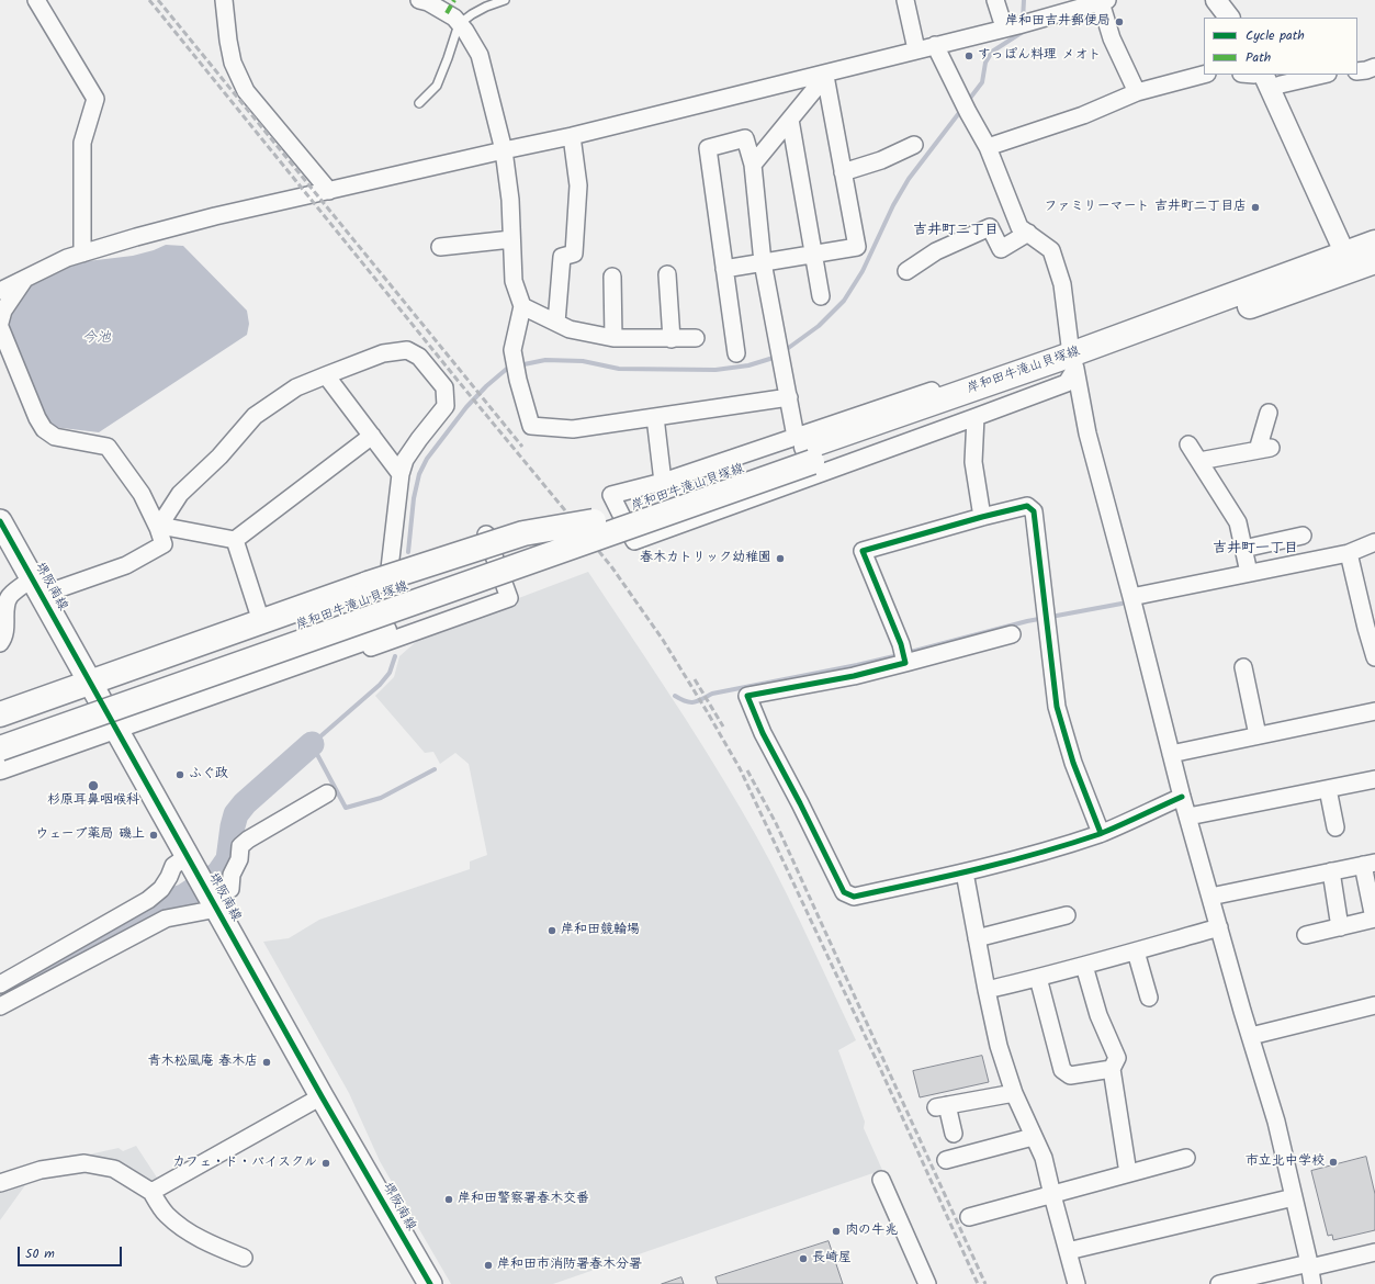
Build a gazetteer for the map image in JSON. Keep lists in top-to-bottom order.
{
  "streets": {
    "main road": ["岸和田牛滝山貝塚線", "堺阪南線"]
  },
  "districts": ["吉井町二丁目", "吉井町一丁目"],
  "water": ["今池"],
  "places": [
    "岸和田吉井郵便局",
    "すっぽん料理 メオト",
    "ファミリーマート 吉井町二丁目店",
    "春木カトリック幼稚園",
    "ふぐ政",
    "杉原耳鼻咽喉科",
    "ウェーブ薬局 磯上",
    "岸和田競輪場",
    "青木松風庵 春木店",
    "市立北中学校",
    "カフェ・ド・バイスクル",
    "岸和田警察署春木交番",
    "肉の牛兆",
    "長崎屋",
    "岸和田市消防署春木分署"
  ],
  "legend": ["Cycle path", "Path"],
  "scale_bar": "50 m"
}
